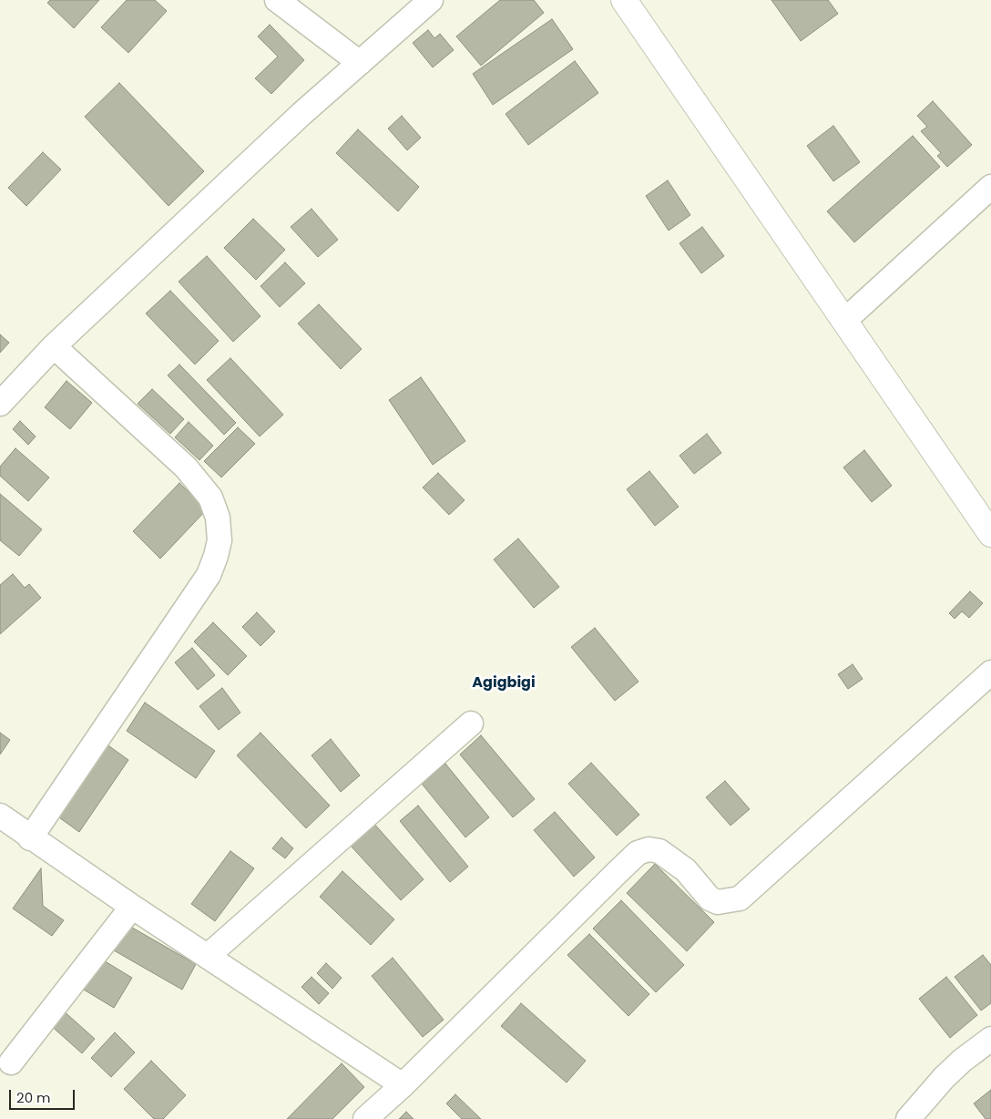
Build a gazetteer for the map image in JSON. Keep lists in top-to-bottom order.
{
  "districts": ["Agigbigi"],
  "scale_bar": "20 m"
}
